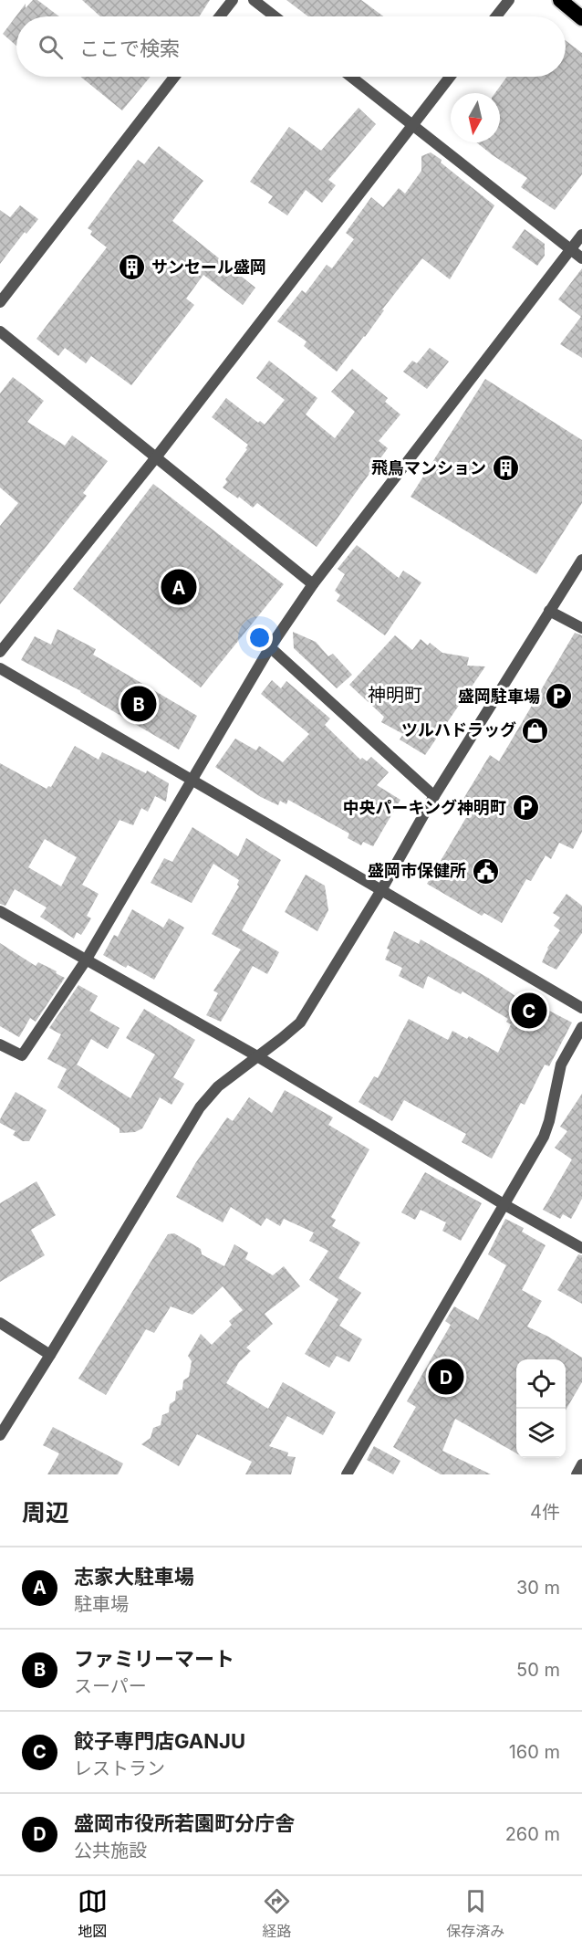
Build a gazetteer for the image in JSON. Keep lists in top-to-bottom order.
{
  "districts": ["神明町"],
  "places": {
    "building": ["サンセール盛岡", "飛鳥マンション"],
    "parking": ["盛岡駐車場", "中央パーキング神明町"],
    "shop": ["ツルハドラッグ"],
    "public building": ["盛岡市保健所"]
  },
  "north": "bottom",
  "page": {
    "search": "ここで検索",
    "pins": [
      "A",
      "B",
      "C",
      "D"
    ],
    "heading": ["周辺", "4件"],
    "list": [
      {
        "mark": "A",
        "name": "志家大駐車場",
        "note": "駐車場",
        "value": "30 m"
      },
      {
        "mark": "B",
        "name": "ファミリーマート",
        "note": "スーパー",
        "value": "50 m"
      },
      {
        "mark": "C",
        "name": "餃子専門店GANJU",
        "note": "レストラン",
        "value": "160 m"
      },
      {
        "mark": "D",
        "name": "盛岡市役所若園町分庁舎",
        "note": "公共施設",
        "value": "260 m"
      }
    ],
    "nav": ["地図", "経路", "保存済み"]
  }
}
